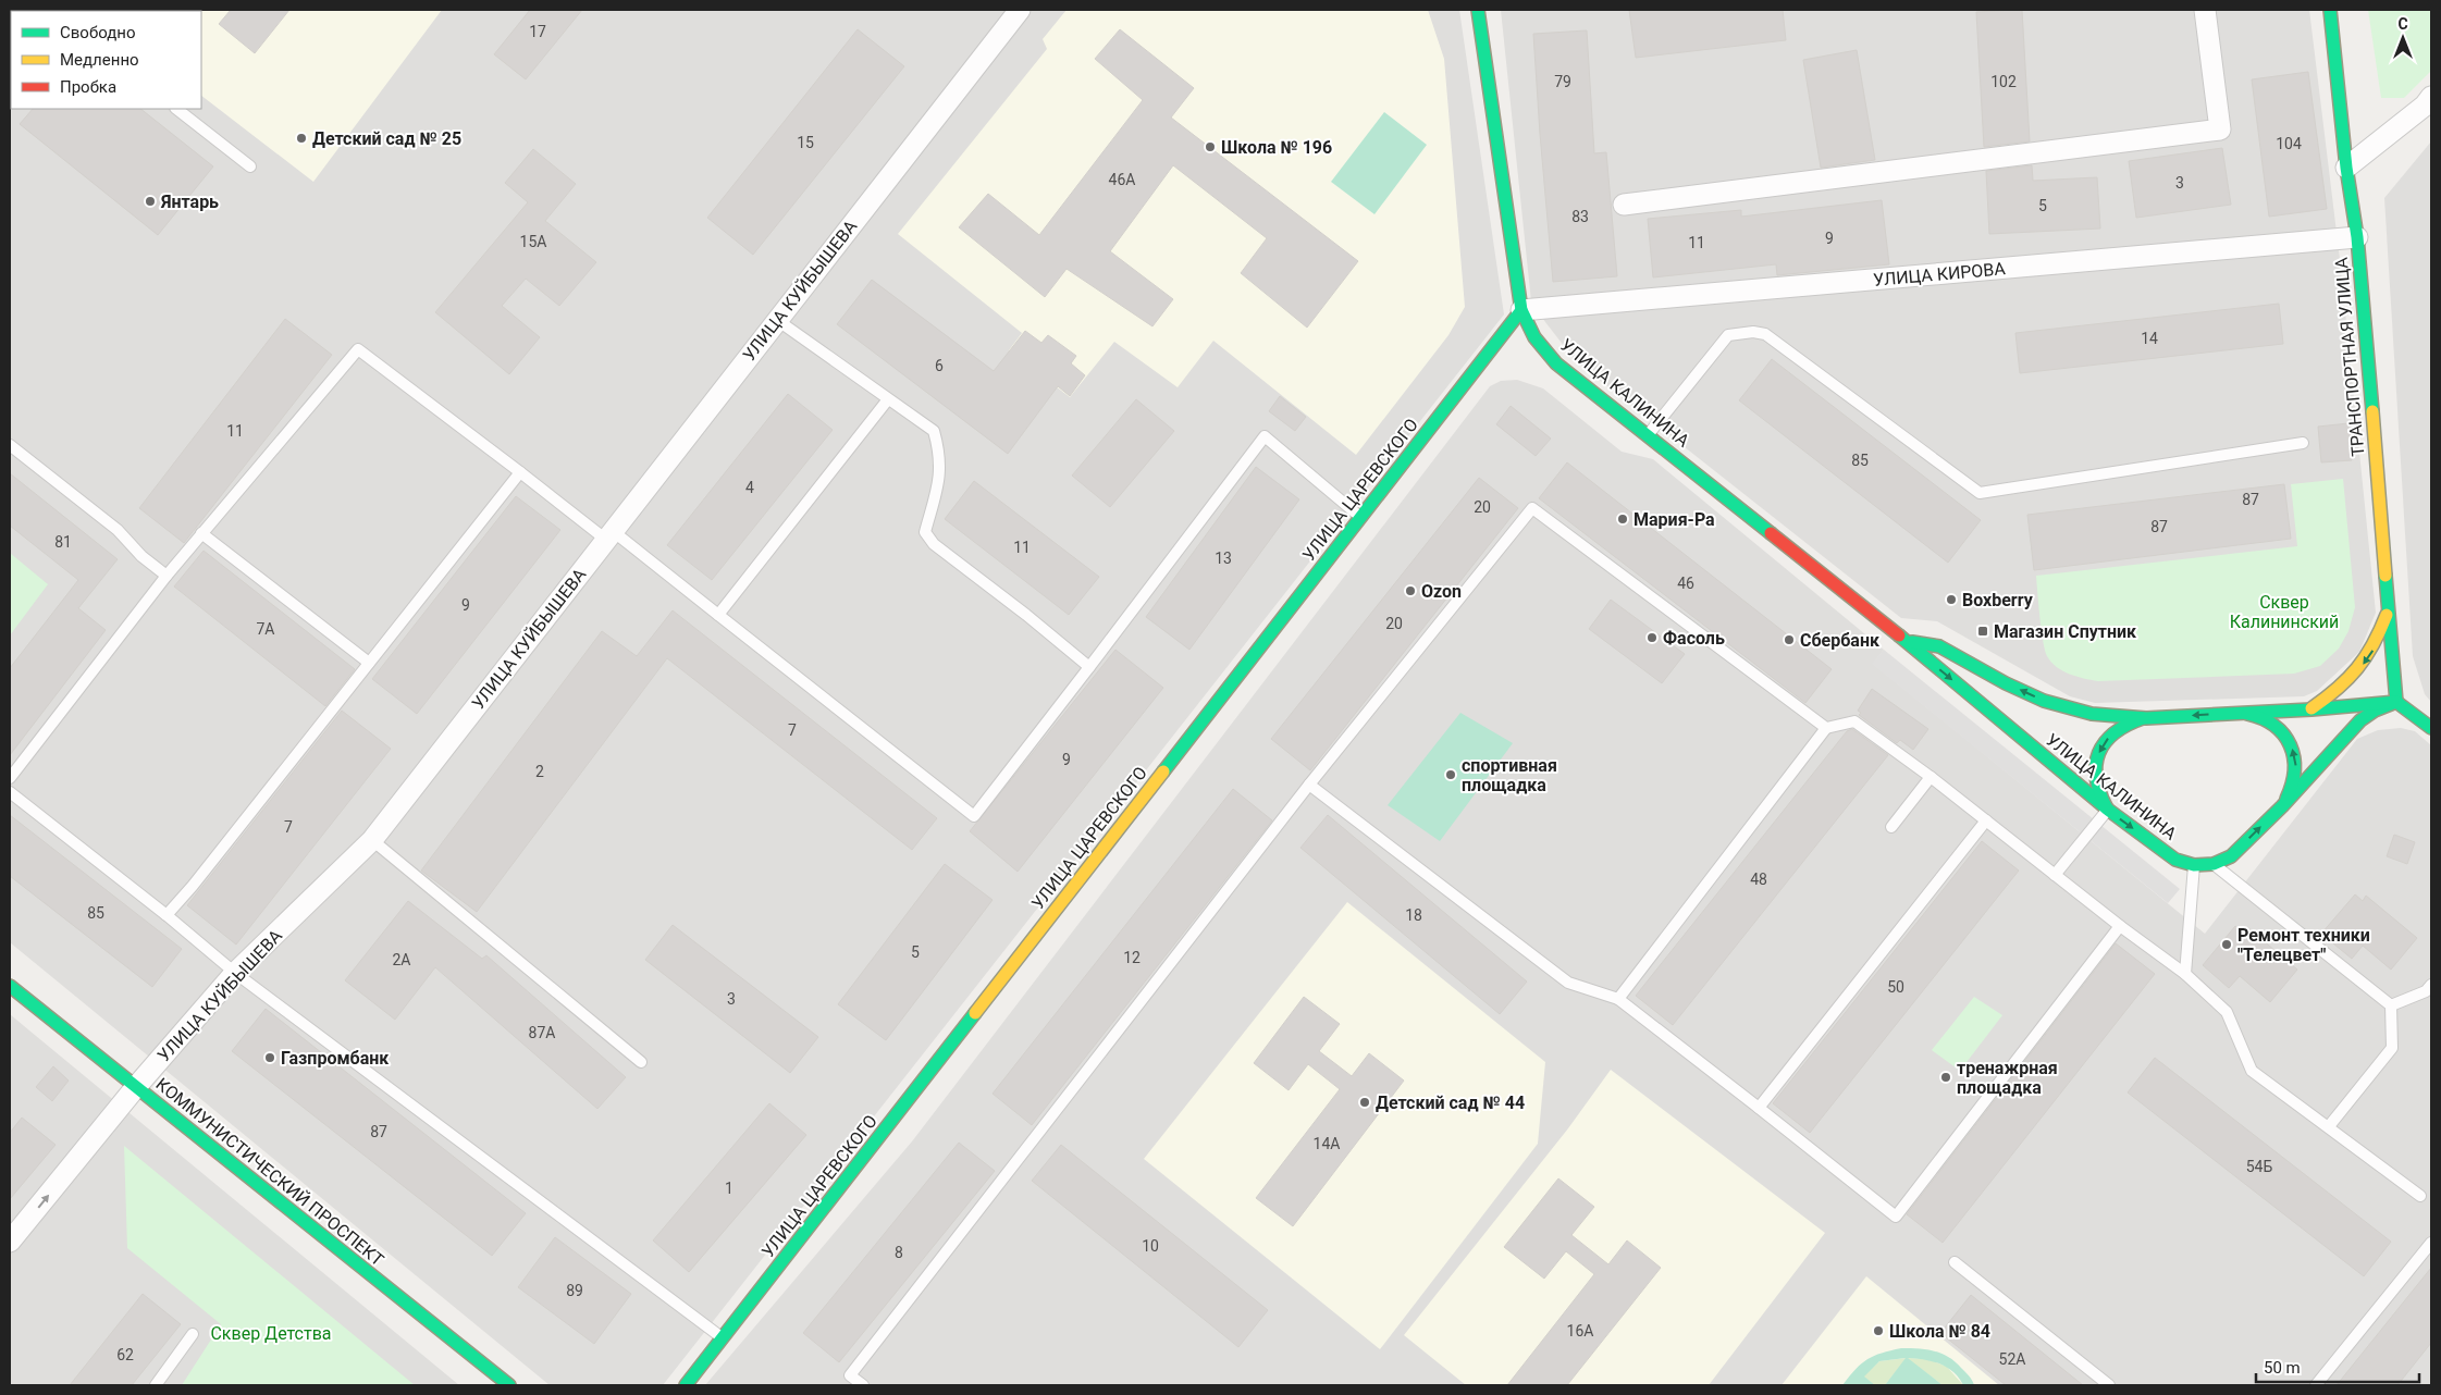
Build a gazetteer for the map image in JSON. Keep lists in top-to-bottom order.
{
  "streets": {
    "main road": [
      "ТРАНСПОРТНАЯ УЛИЦА",
      "УЛИЦА КАЛИНИНА",
      "УЛИЦА ЦАРЕВСКОГО",
      "КОММУНИСТИЧЕСКИЙ ПРОСПЕКТ"
    ],
    "street": ["УЛИЦА КИРОВА", "УЛИЦА КУЙБЫШЕВА"]
  },
  "crossings": [
    ["УЛИЦА КИРОВА", "ТРАНСПОРТНАЯ УЛИЦА"],
    ["УЛИЦА КИРОВА", "УЛИЦА КАЛИНИНА"],
    ["УЛИЦА КИРОВА", "УЛИЦА ЦАРЕВСКОГО"],
    ["УЛИЦА КУЙБЫШЕВА", "КОММУНИСТИЧЕСКИЙ ПРОСПЕКТ"],
    ["ТРАНСПОРТНАЯ УЛИЦА", "УЛИЦА КАЛИНИНА"],
    ["УЛИЦА КАЛИНИНА", "УЛИЦА ЦАРЕВСКОГО"]
  ],
  "parks": ["Сквер Калининский", "Сквер Детства"],
  "places": {
    "other": [
      "Детский сад № 25",
      "Школа № 196",
      "Янтарь",
      "Мария-Ра",
      "Ozon",
      "Boxberry",
      "Фасоль",
      "Сбербанк",
      "спортивная площадка",
      "Ремонт техники \"Телецвет\"",
      "Газпромбанк",
      "тренажрная площадка",
      "Детский сад № 44",
      "Школа № 84"
    ],
    "transit": ["Магазин Спутник"]
  },
  "house_numbers": [
    "17",
    "79",
    "102",
    "15",
    "104",
    "46А",
    "3",
    "5",
    "83",
    "9",
    "15А",
    "11",
    "14",
    "6",
    "11",
    "85",
    "4",
    "87",
    "20",
    "87",
    "81",
    "11",
    "13",
    "46",
    "9",
    "20",
    "7А",
    "7",
    "9",
    "2",
    "7",
    "48",
    "85",
    "18",
    "5",
    "12",
    "2А",
    "50",
    "3",
    "87А",
    "87",
    "14А",
    "54Б",
    "1",
    "10",
    "8",
    "89",
    "16А",
    "62",
    "52А"
  ],
  "legend": ["Свободно", "Медленно", "Пробка"],
  "scale_bar": "50 m",
  "north": "top"
}
